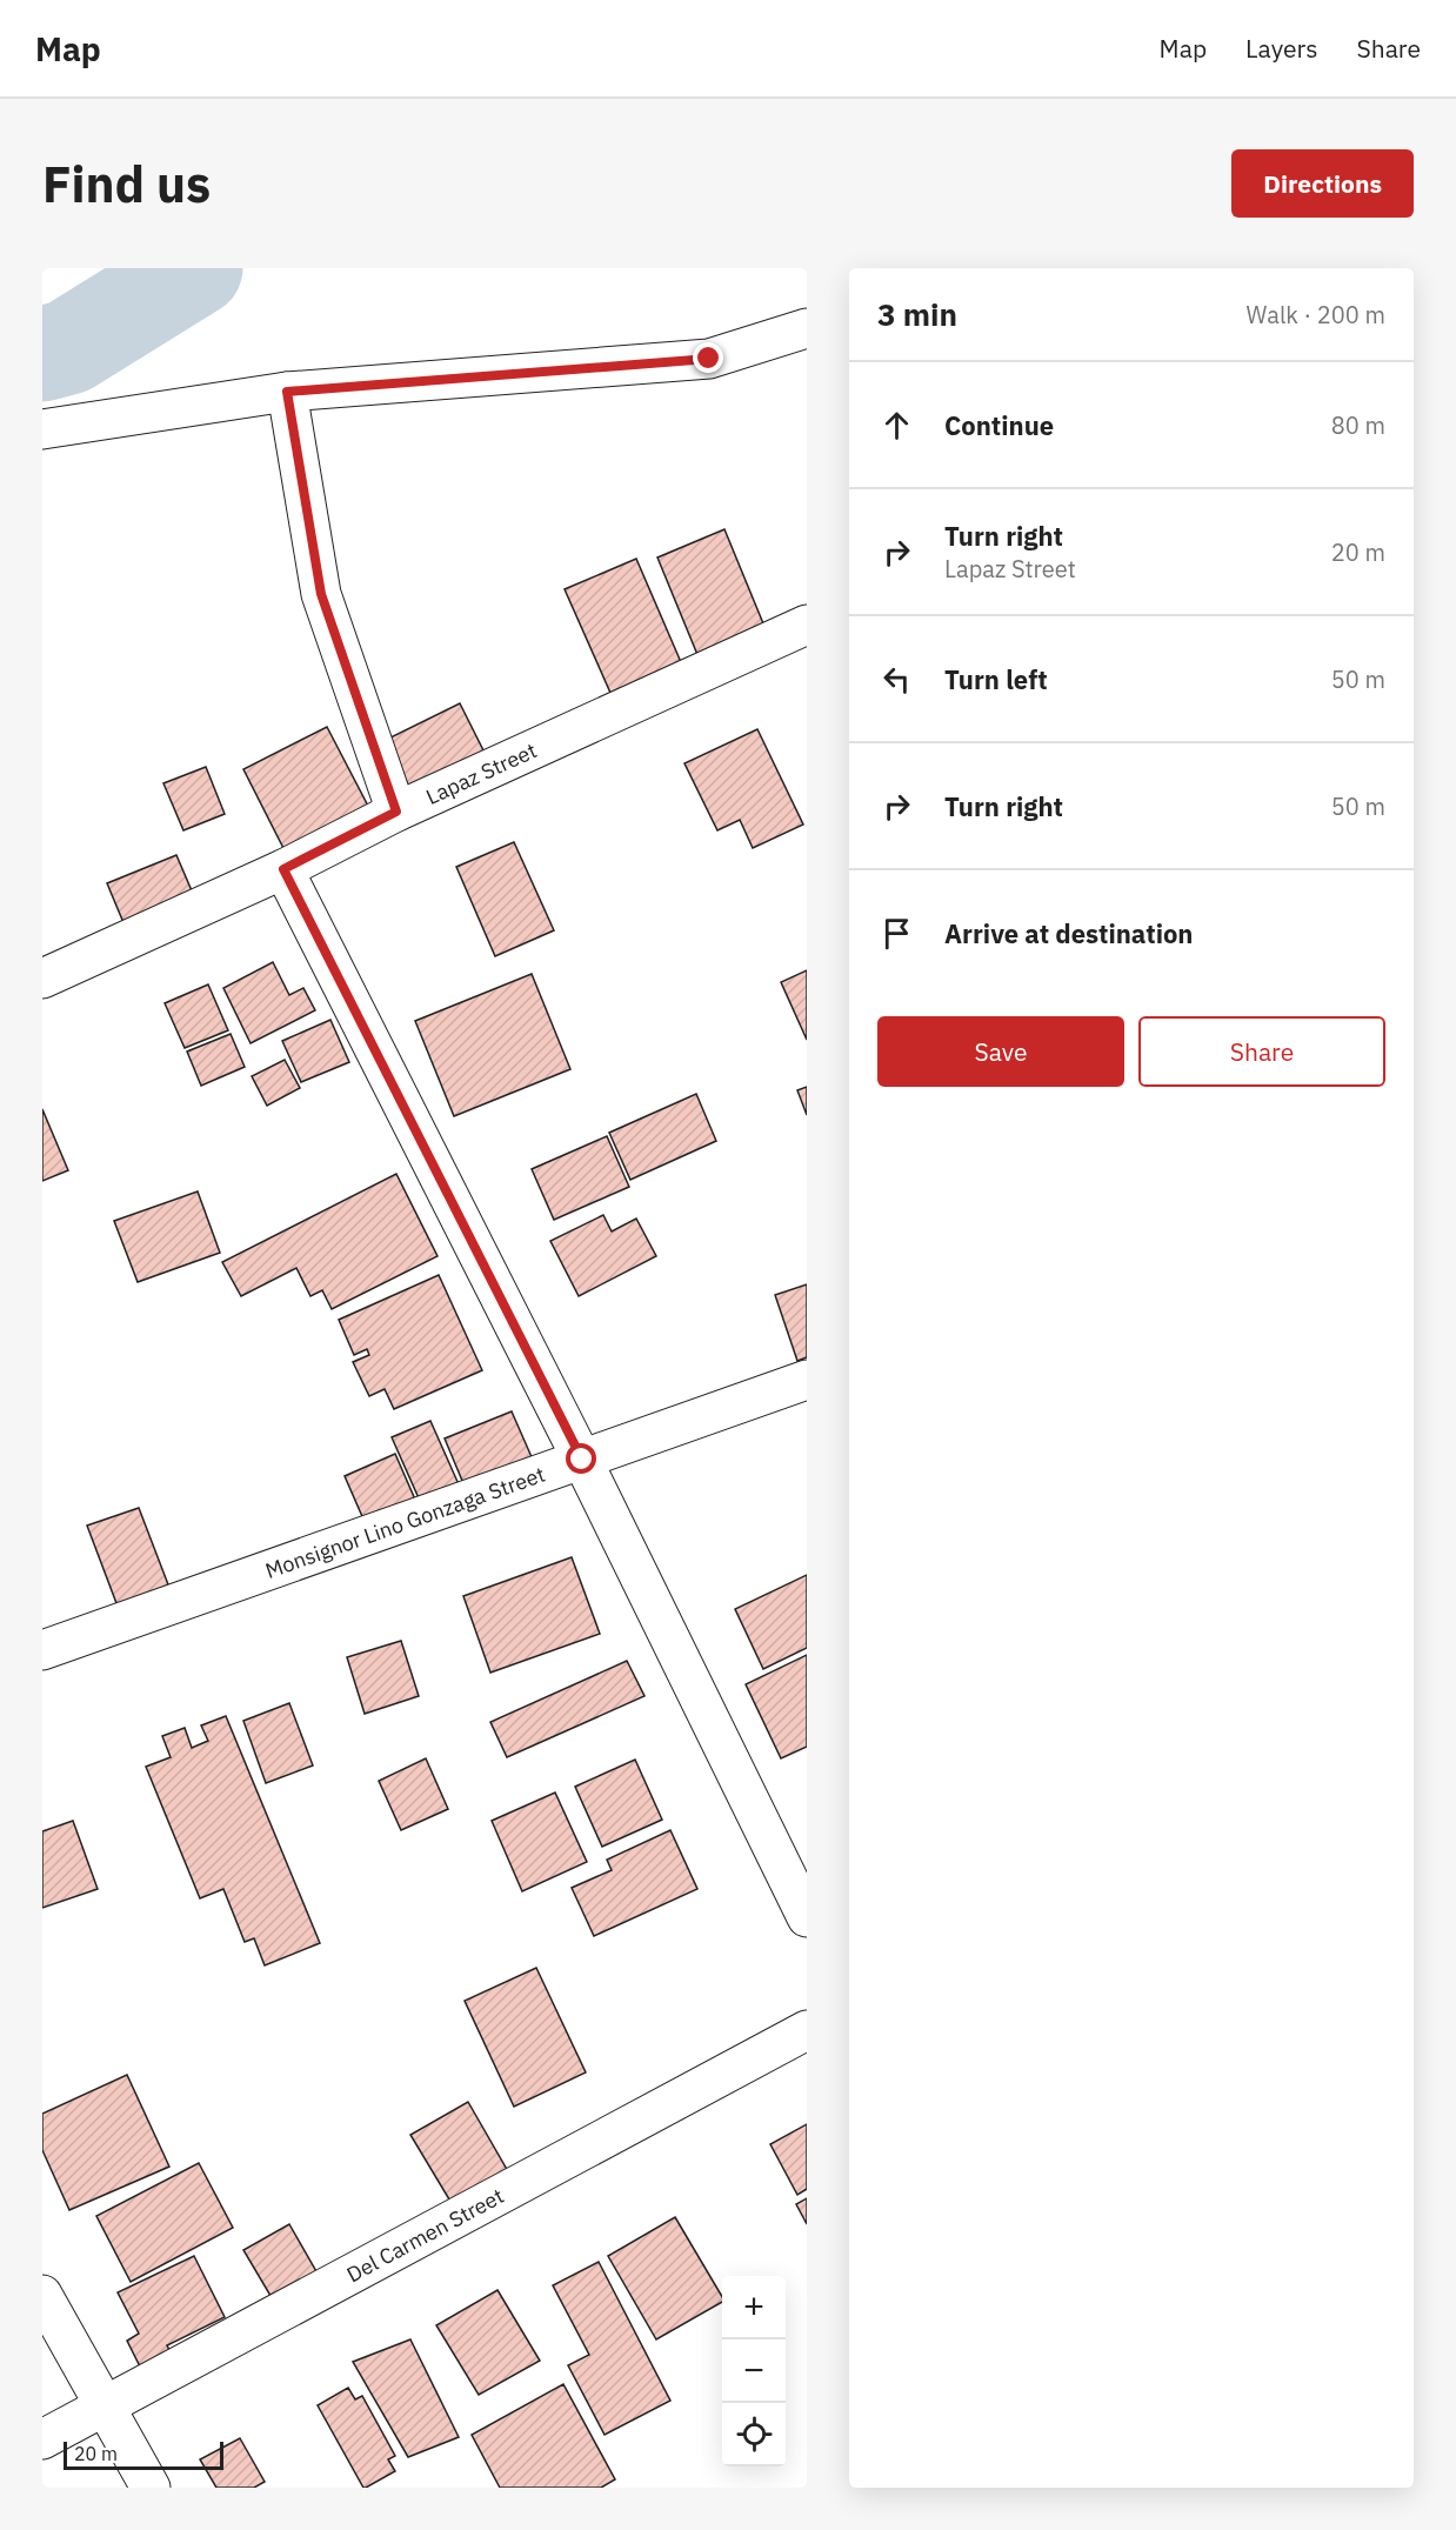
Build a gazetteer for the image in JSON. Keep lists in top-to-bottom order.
{
  "streets": {
    "street": ["Lapaz Street", "Monsignor Lino Gonzaga Street", "Del Carmen Street"]
  },
  "scale_bar": "20 m",
  "page": {
    "header": "Map",
    "nav": ["Map", "Layers", "Share"],
    "buttons": [
      "Directions",
      ["Save", "Share"]
    ],
    "title": "Find us",
    "heading": ["3 min", "Walk · 200 m"],
    "list": [
      ["Continue", "80 m"],
      ["Turn right", "Lapaz Street", "20 m"],
      ["Turn left", "50 m"],
      ["Turn right", "50 m"],
      "Arrive at destination"
    ],
    "map_buttons": ["+", "−"],
    "scale": "20 m"
  }
}
